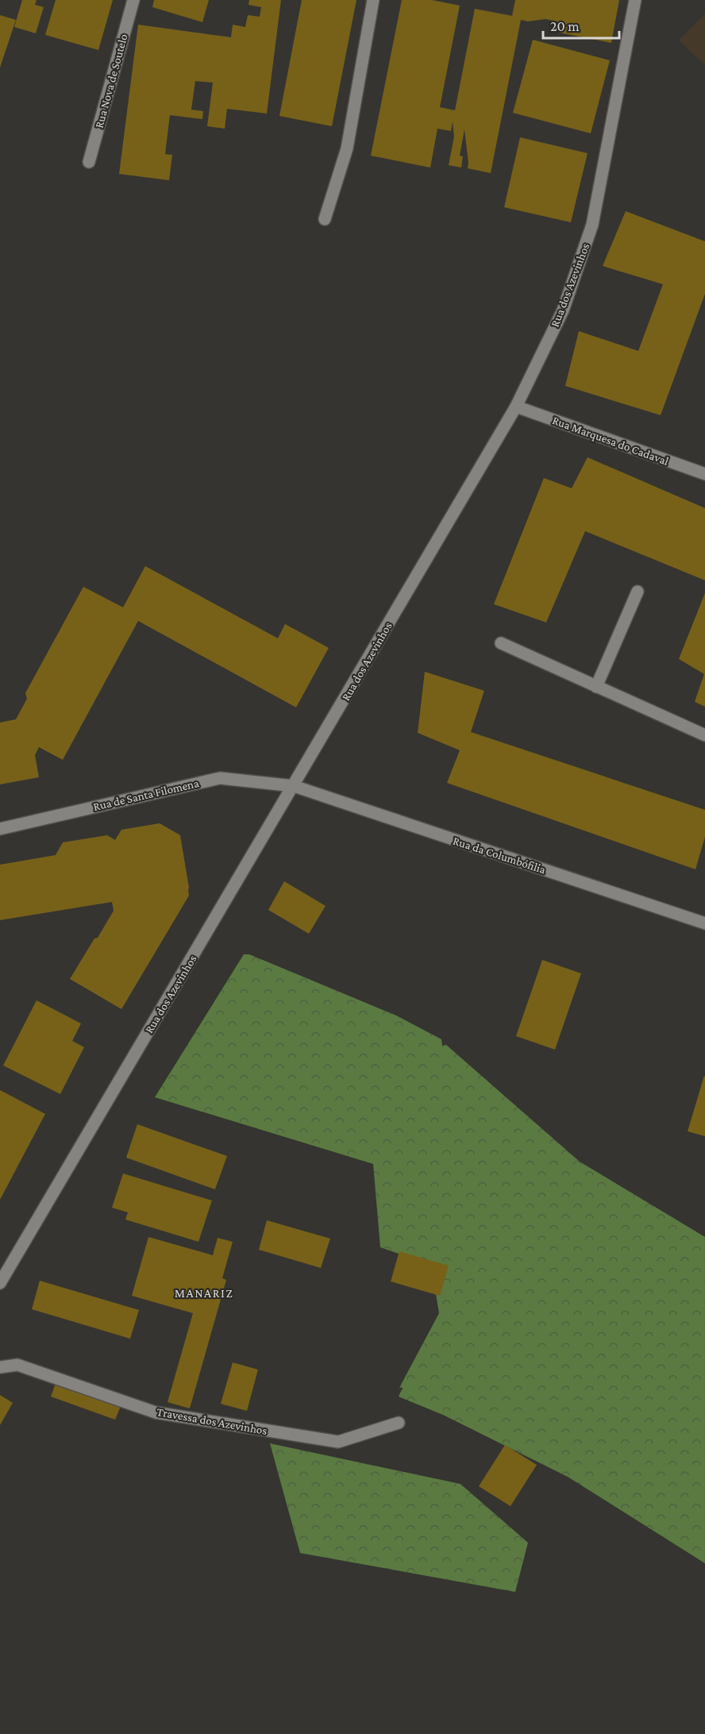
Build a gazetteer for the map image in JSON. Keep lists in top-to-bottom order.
{
  "streets": {
    "street": [
      "Rua Nova de Soutelo",
      "Rua dos Azevinhos",
      "Rua Marquesa do Cadaval",
      "Rua de Santa Filomena",
      "Rua da Columbófilia",
      "Travessa dos Azevinhos"
    ]
  },
  "crossings": [
    ["Rua dos Azevinhos", "Rua Marquesa do Cadaval"],
    ["Rua dos Azevinhos", "Rua de Santa Filomena"],
    ["Rua dos Azevinhos", "Rua da Columbófilia"],
    ["Rua de Santa Filomena", "Rua da Columbófilia"]
  ],
  "districts": ["MANARIZ"],
  "scale_bar": "20 m"
}
